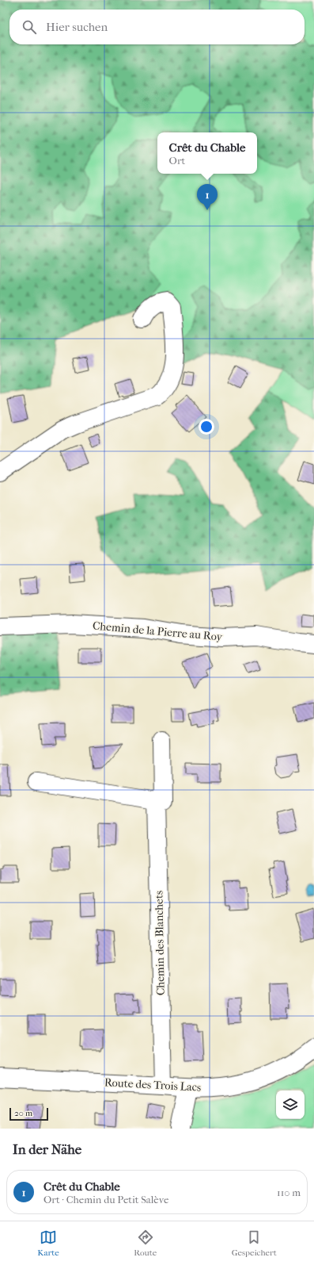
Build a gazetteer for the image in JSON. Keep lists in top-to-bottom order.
{
  "streets": {
    "street": ["Chemin de la Pierre au Roy", "Chemin des Blanchets", "Route des Trois Lacs"]
  },
  "crossings": [
    ["Chemin des Blanchets", "Route des Trois Lacs"]
  ],
  "scale_bar": "20 m",
  "page": {
    "search": "Hier suchen",
    "popup": ["Crêt du Chable", "Ort"],
    "pins": "1",
    "scale": "20 m",
    "heading": "In der Nähe",
    "list": [
      {
        "mark": "1",
        "name": "Crêt du Chable",
        "note": "Ort · Chemin du Petit Salève",
        "value": "110 m"
      }
    ],
    "nav": ["Karte", "Route", "Gespeichert"]
  }
}
